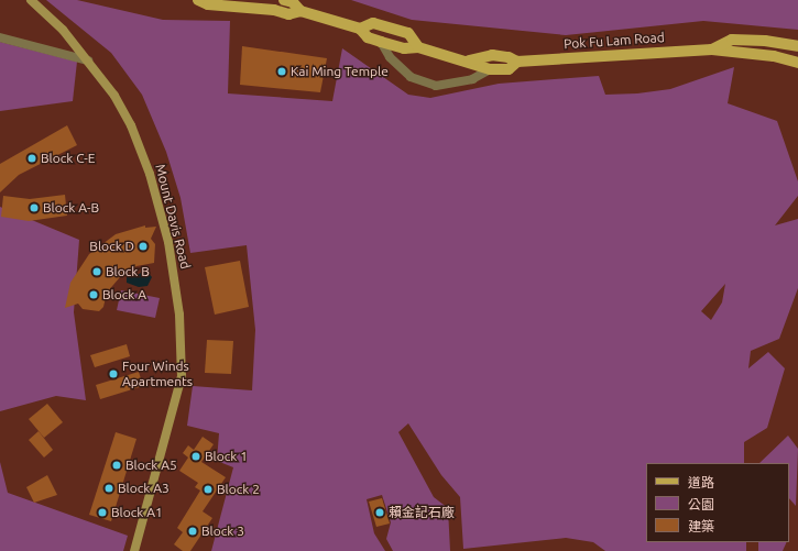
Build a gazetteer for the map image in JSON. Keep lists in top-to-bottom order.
{
  "streets": {
    "main road": ["Pok Fu Lam Road"],
    "street": ["Mount Davis Road"]
  },
  "places": [
    "Kai Ming Temple",
    "Block C-E",
    "Block A-B",
    "Block D",
    "Block B",
    "Block A",
    "Four Winds Apartments",
    "Block 1",
    "Block A5",
    "Block A3",
    "Block 2",
    "Block A1",
    "賴金記石廠",
    "Block 3"
  ],
  "legend": ["道路", "公園", "建築"]
}
